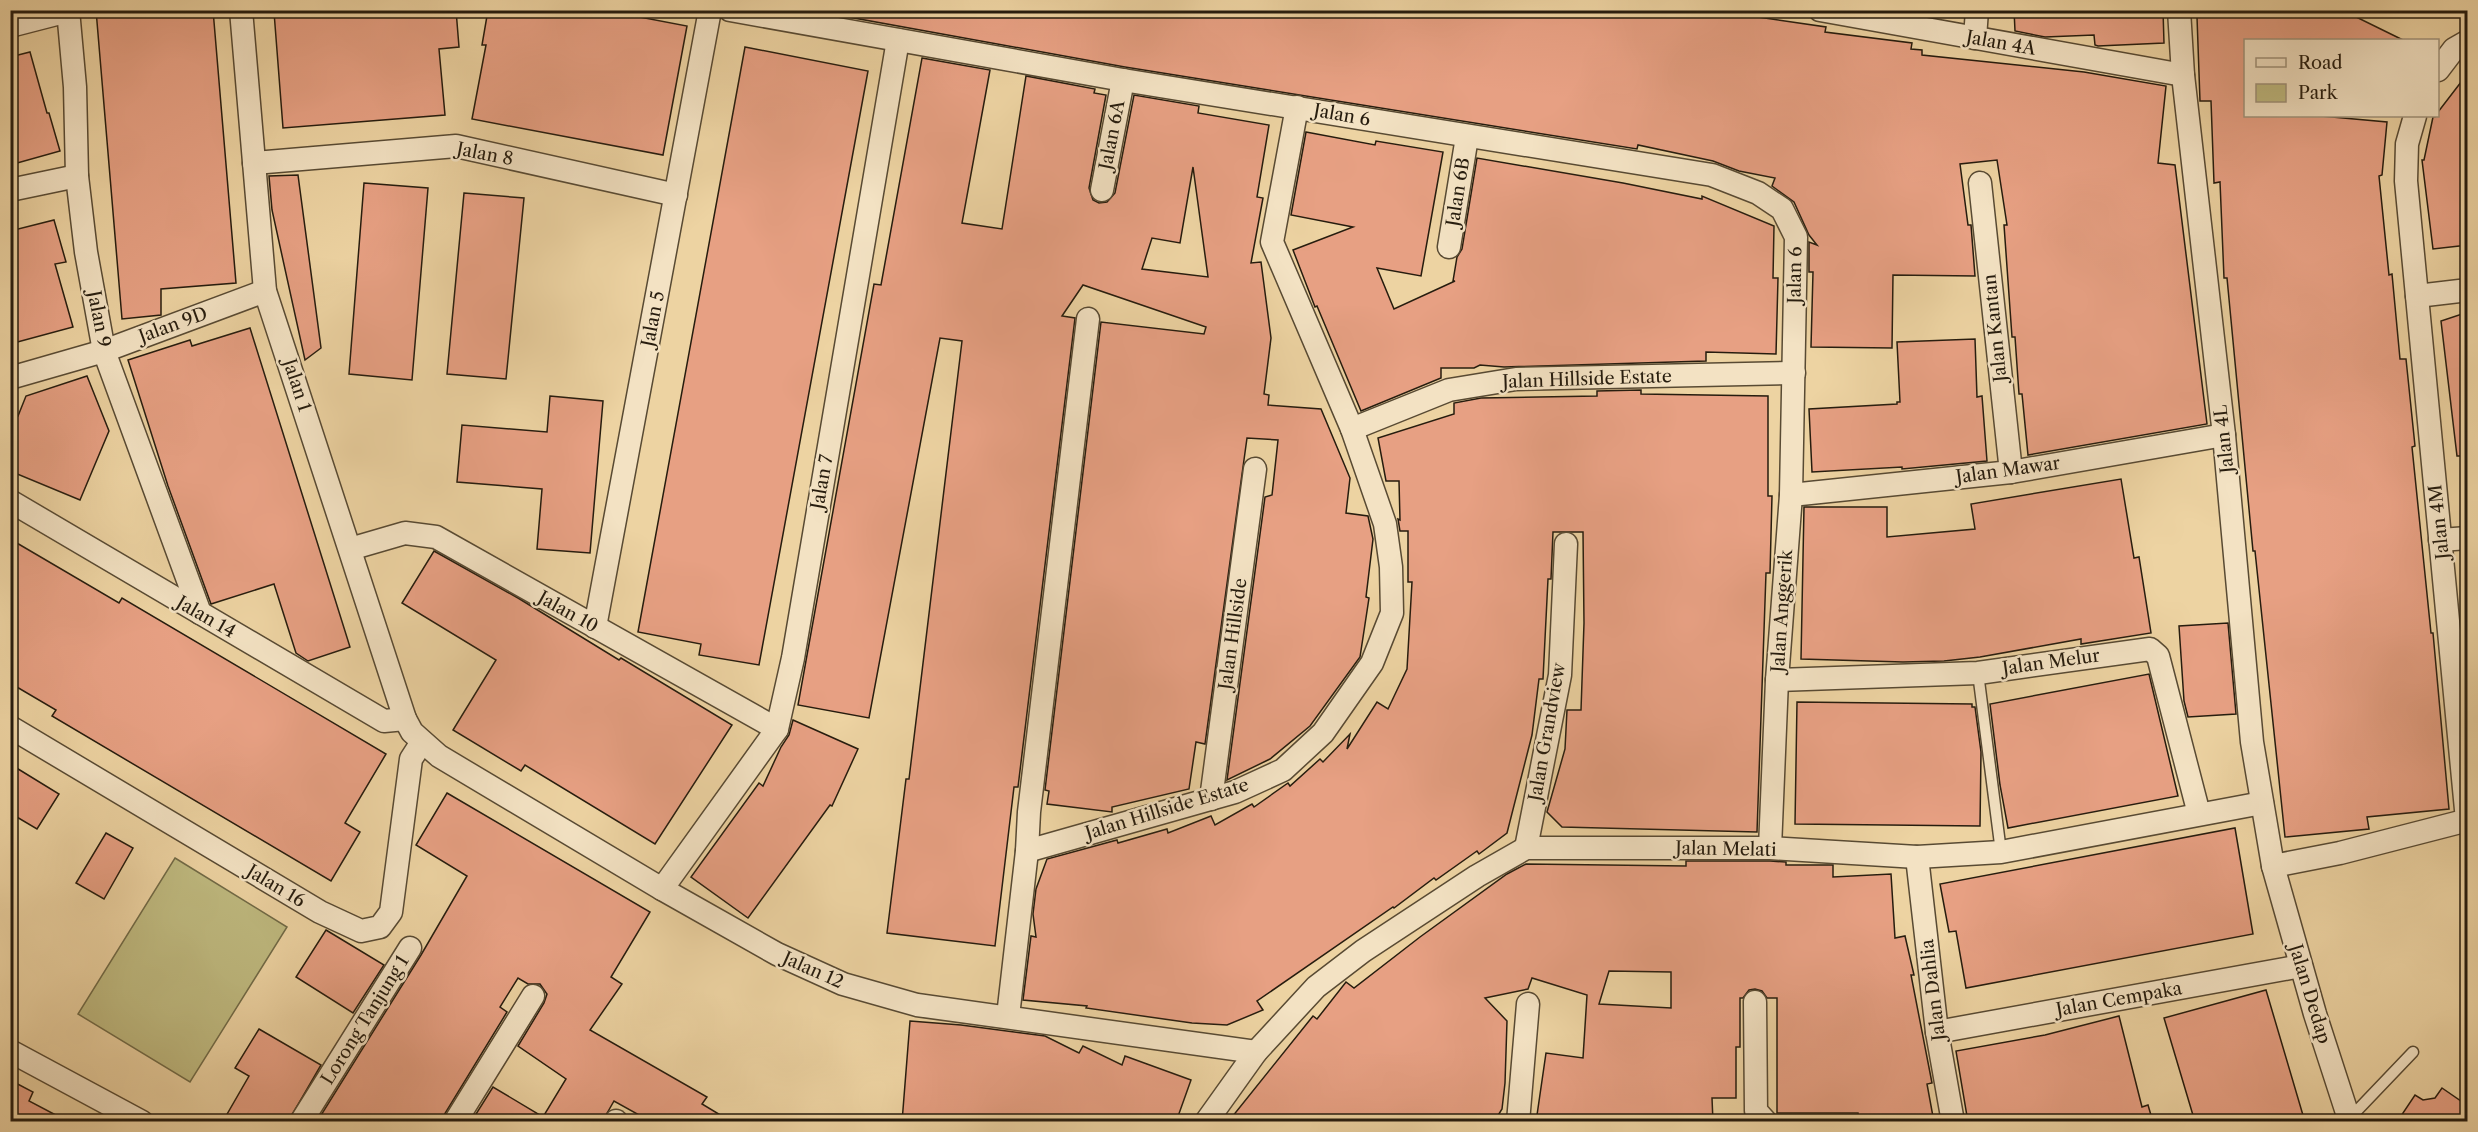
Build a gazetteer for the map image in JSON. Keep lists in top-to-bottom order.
{
  "streets": {
    "street": [
      "Jalan 4A",
      "Jalan 6",
      "Jalan 6A",
      "Jalan 8",
      "Jalan 6B",
      "Jalan 9",
      "Jalan 5",
      "Jalan 9D",
      "Jalan Kantan",
      "Jalan Hillside Estate",
      "Jalan 1",
      "Jalan 4L",
      "Jalan Mawar",
      "Jalan 7",
      "Jalan 4M",
      "Jalan Anggerik",
      "Jalan 10",
      "Jalan 14",
      "Jalan Hillside",
      "Jalan Melur",
      "Jalan Grandview",
      "Jalan Melati",
      "Jalan 16",
      "Jalan 12",
      "Jalan Dahlia",
      "Jalan Dedap",
      "Jalan Cempaka",
      "Lorong Tanjung 1"
    ]
  },
  "crossings": [
    ["Jalan 4A", "Jalan 4L"],
    ["Jalan 6", "Jalan 6A"],
    ["Jalan 6", "Jalan 6B"],
    ["Jalan 6", "Jalan Hillside Estate"],
    ["Jalan 6", "Jalan 7"],
    ["Jalan 6", "Jalan Anggerik"],
    ["Jalan 8", "Jalan 5"],
    ["Jalan 8", "Jalan 1"],
    ["Jalan 9", "Jalan 9D"],
    ["Jalan 9", "Jalan 14"],
    ["Jalan 5", "Jalan 10"],
    ["Jalan 9D", "Jalan 1"],
    ["Jalan Kantan", "Jalan Mawar"],
    ["Jalan Hillside Estate", "Jalan Anggerik"],
    ["Jalan Hillside Estate", "Jalan Hillside"],
    ["Jalan 1", "Jalan 10"],
    ["Jalan 1", "Jalan 14"],
    ["Jalan 1", "Jalan 16"],
    ["Jalan 1", "Jalan 12"],
    ["Jalan 4L", "Jalan Mawar"],
    ["Jalan 4L", "Jalan 4M"],
    ["Jalan 4L", "Jalan Melati"],
    ["Jalan 4L", "Jalan Dedap"],
    ["Jalan Mawar", "Jalan Anggerik"],
    ["Jalan 7", "Jalan 10"],
    ["Jalan 7", "Jalan 12"],
    ["Jalan 4M", "Jalan Dedap"],
    ["Jalan Anggerik", "Jalan Melur"],
    ["Jalan Anggerik", "Jalan Melati"],
    ["Jalan Melur", "Jalan Melati"],
    ["Jalan Grandview", "Jalan Melati"],
    ["Jalan Melati", "Jalan 12"],
    ["Jalan Melati", "Jalan Dahlia"],
    ["Jalan 16", "Jalan 12"],
    ["Jalan Dahlia", "Jalan Cempaka"],
    ["Jalan Dedap", "Jalan Cempaka"]
  ],
  "legend": ["Road", "Park"]
}
